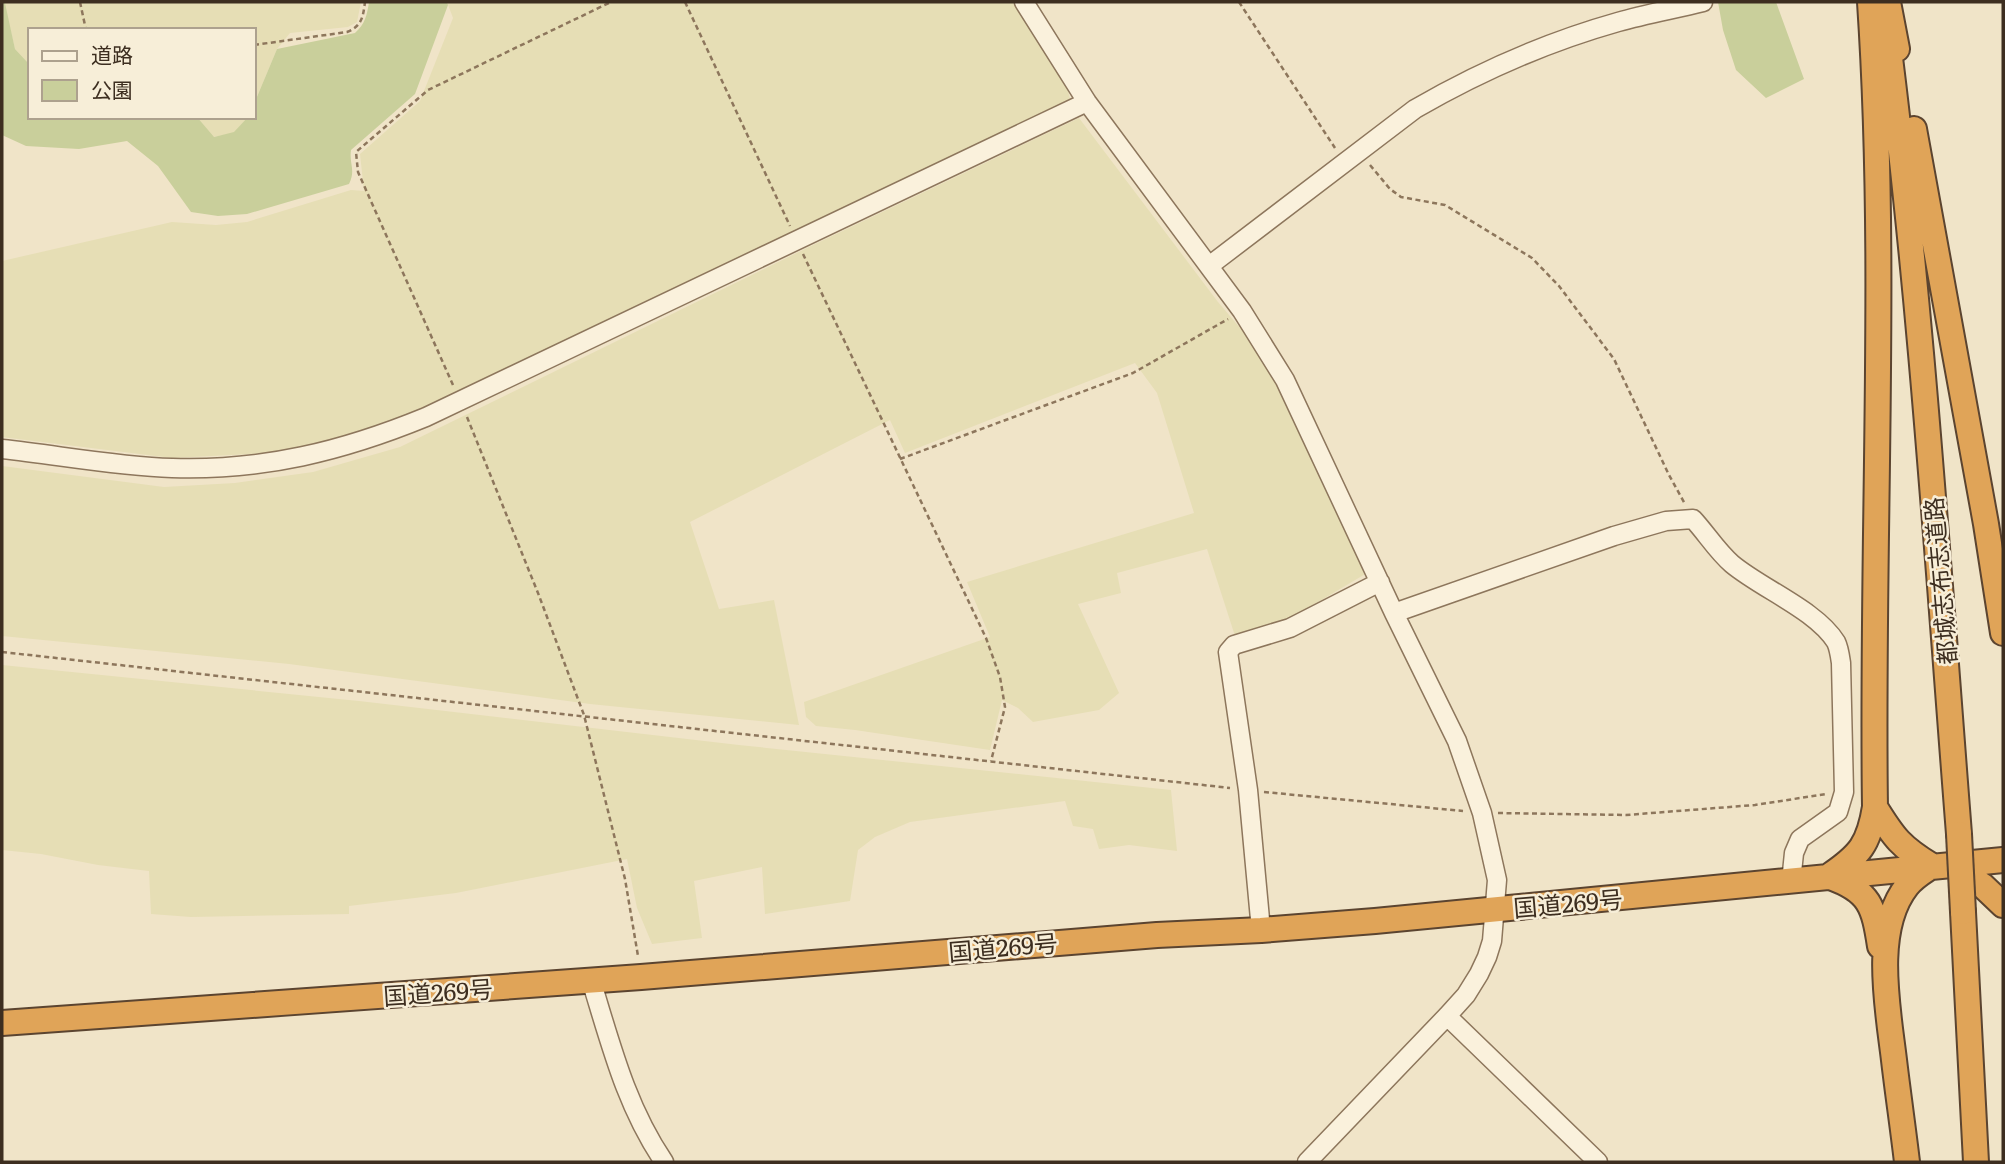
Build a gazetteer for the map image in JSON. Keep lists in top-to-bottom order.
{
  "streets": {
    "highway": ["都城志布志道路", "国道269号"]
  },
  "legend": ["道路", "公園"]
}
